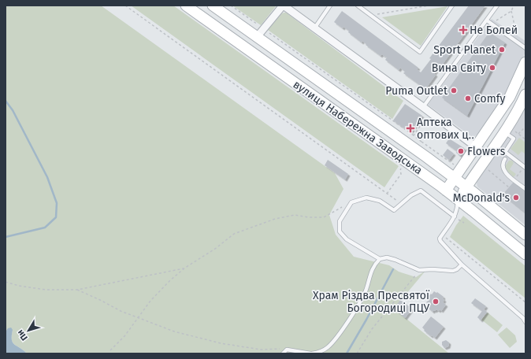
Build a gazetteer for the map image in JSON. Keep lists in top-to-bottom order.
{
  "streets": {
    "main road": ["вулиця Набережна Заводська"]
  },
  "places": {
    "health": ["Не Болей", "Аптека оптових ц‥"],
    "other": [
      "Sport Planet",
      "Вина Світу",
      "Puma Outlet",
      "Comfy",
      "Flowers",
      "McDonald's",
      "Храм Різдва Пресвятої Богородиці ПЦУ"
    ]
  },
  "north": "bottom left"
}
